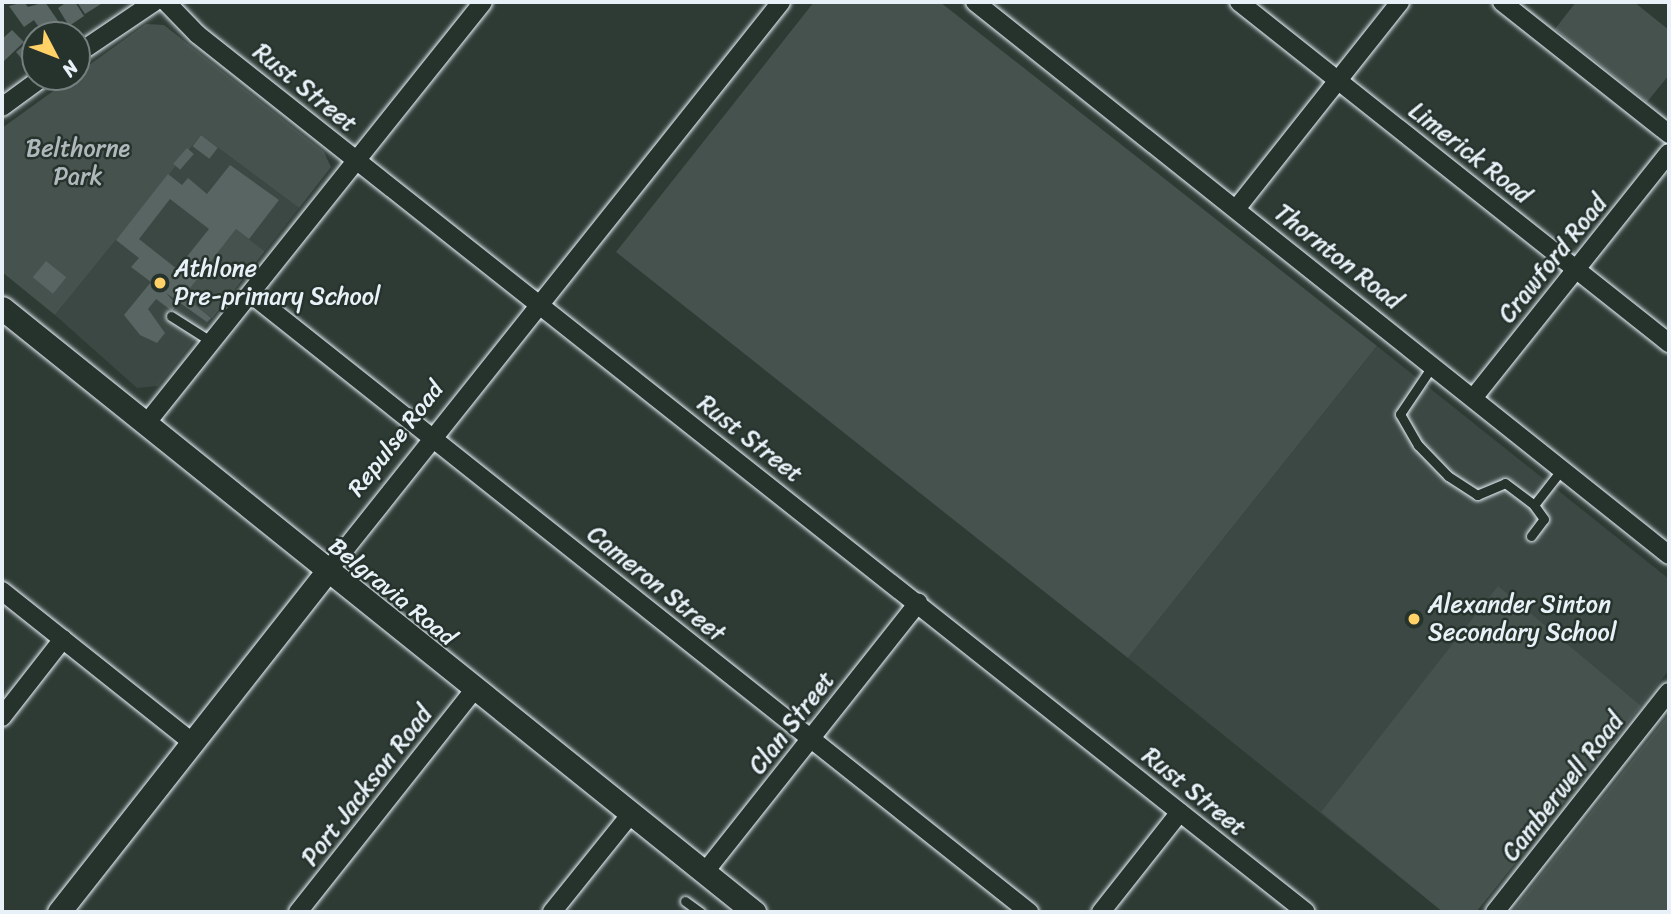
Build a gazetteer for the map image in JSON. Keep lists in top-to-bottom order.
{
  "streets": {
    "street": [
      "Rust Street",
      "Limerick Road",
      "Thornton Road",
      "Crawford Road",
      "Repulse Road",
      "Cameron Street",
      "Belgravia Road",
      "Clan Street",
      "Port Jackson Road",
      "Camberwell Road"
    ]
  },
  "crossings": [
    ["Rust Street", "Repulse Road"],
    ["Rust Street", "Clan Street"],
    ["Limerick Road", "Crawford Road"],
    ["Thornton Road", "Crawford Road"],
    ["Repulse Road", "Cameron Street"],
    ["Repulse Road", "Belgravia Road"],
    ["Cameron Street", "Clan Street"],
    ["Belgravia Road", "Clan Street"],
    ["Belgravia Road", "Port Jackson Road"]
  ],
  "parks": ["Belthorne Park"],
  "places": ["Athlone Pre-primary School", "Alexander Sinton Secondary School"],
  "north": "bottom right"
}
